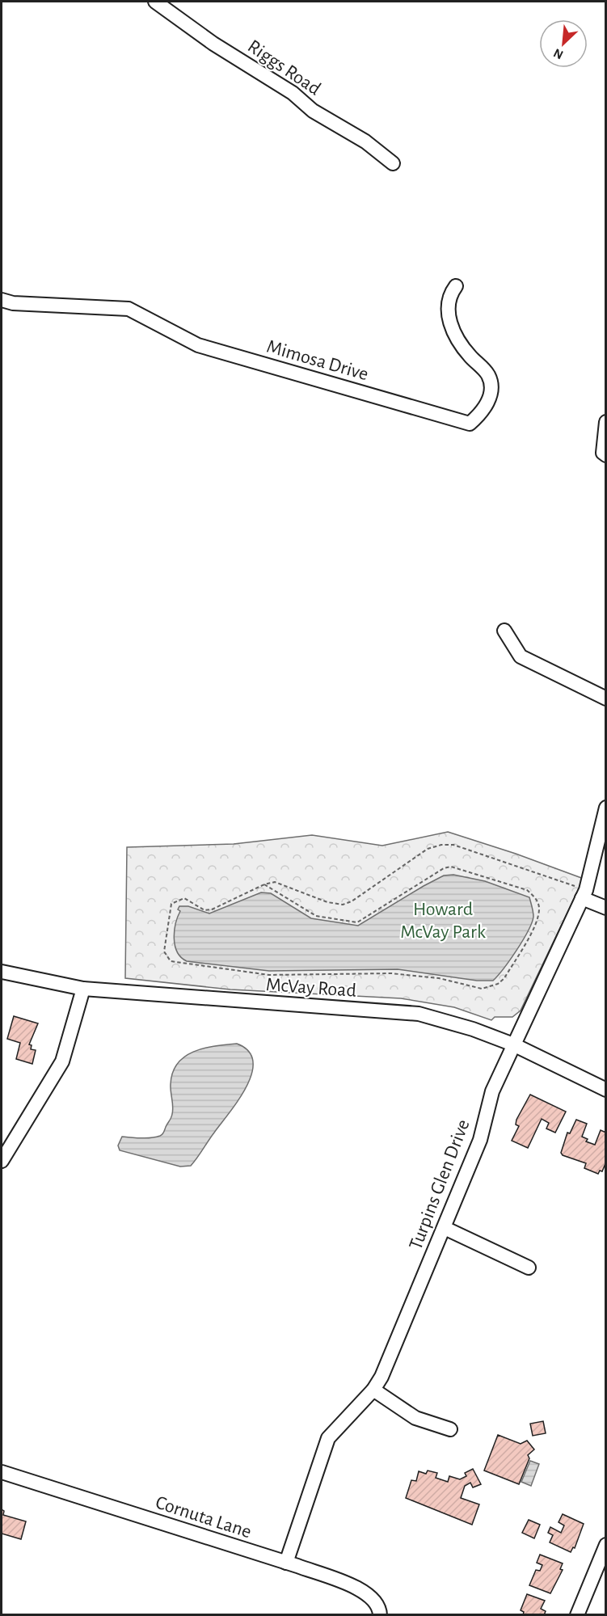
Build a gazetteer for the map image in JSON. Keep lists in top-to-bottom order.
{
  "streets": {
    "street": [
      "Riggs Road",
      "Mimosa Drive",
      "McVay Road",
      "Turpins Glen Drive",
      "Cornuta Lane"
    ]
  },
  "crossings": [
    ["McVay Road", "Turpins Glen Drive"],
    ["Turpins Glen Drive", "Cornuta Lane"]
  ],
  "parks": ["Howard McVay Park"],
  "north": "bottom left"
}
